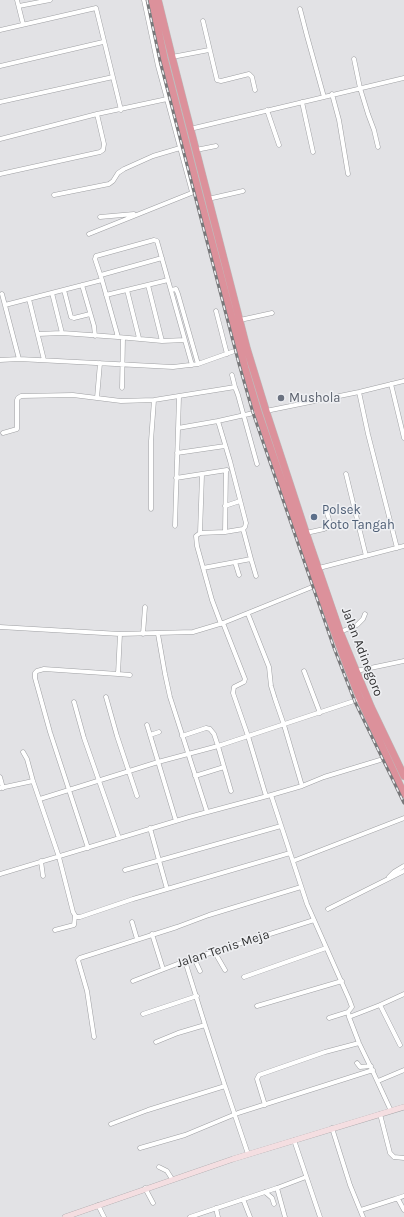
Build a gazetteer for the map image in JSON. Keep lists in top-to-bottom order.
{
  "streets": {
    "highway": ["Jalan Adinegoro"],
    "street": ["Jalan Tenis Meja"]
  },
  "places": ["Mushola", "Polsek Koto Tangah"]
}
